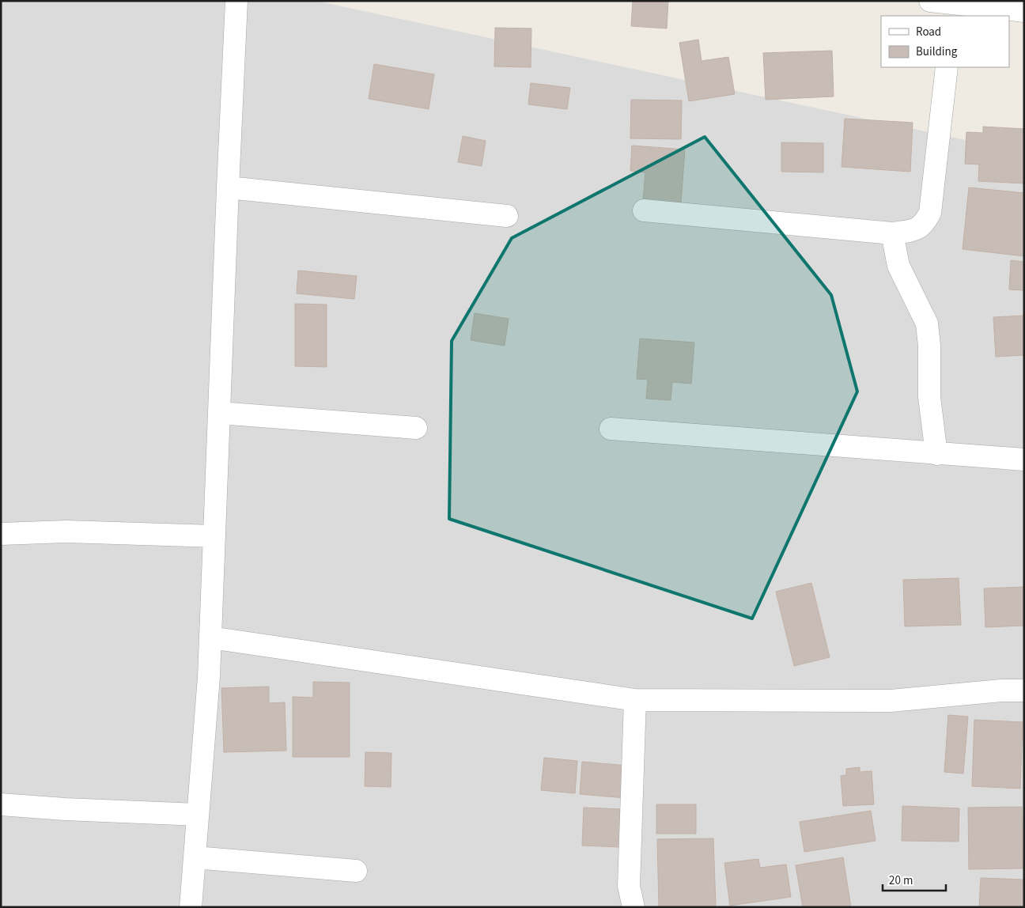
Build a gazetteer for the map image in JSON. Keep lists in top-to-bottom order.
{
  "legend": ["Road", "Building"],
  "scale_bar": "20 m"
}
